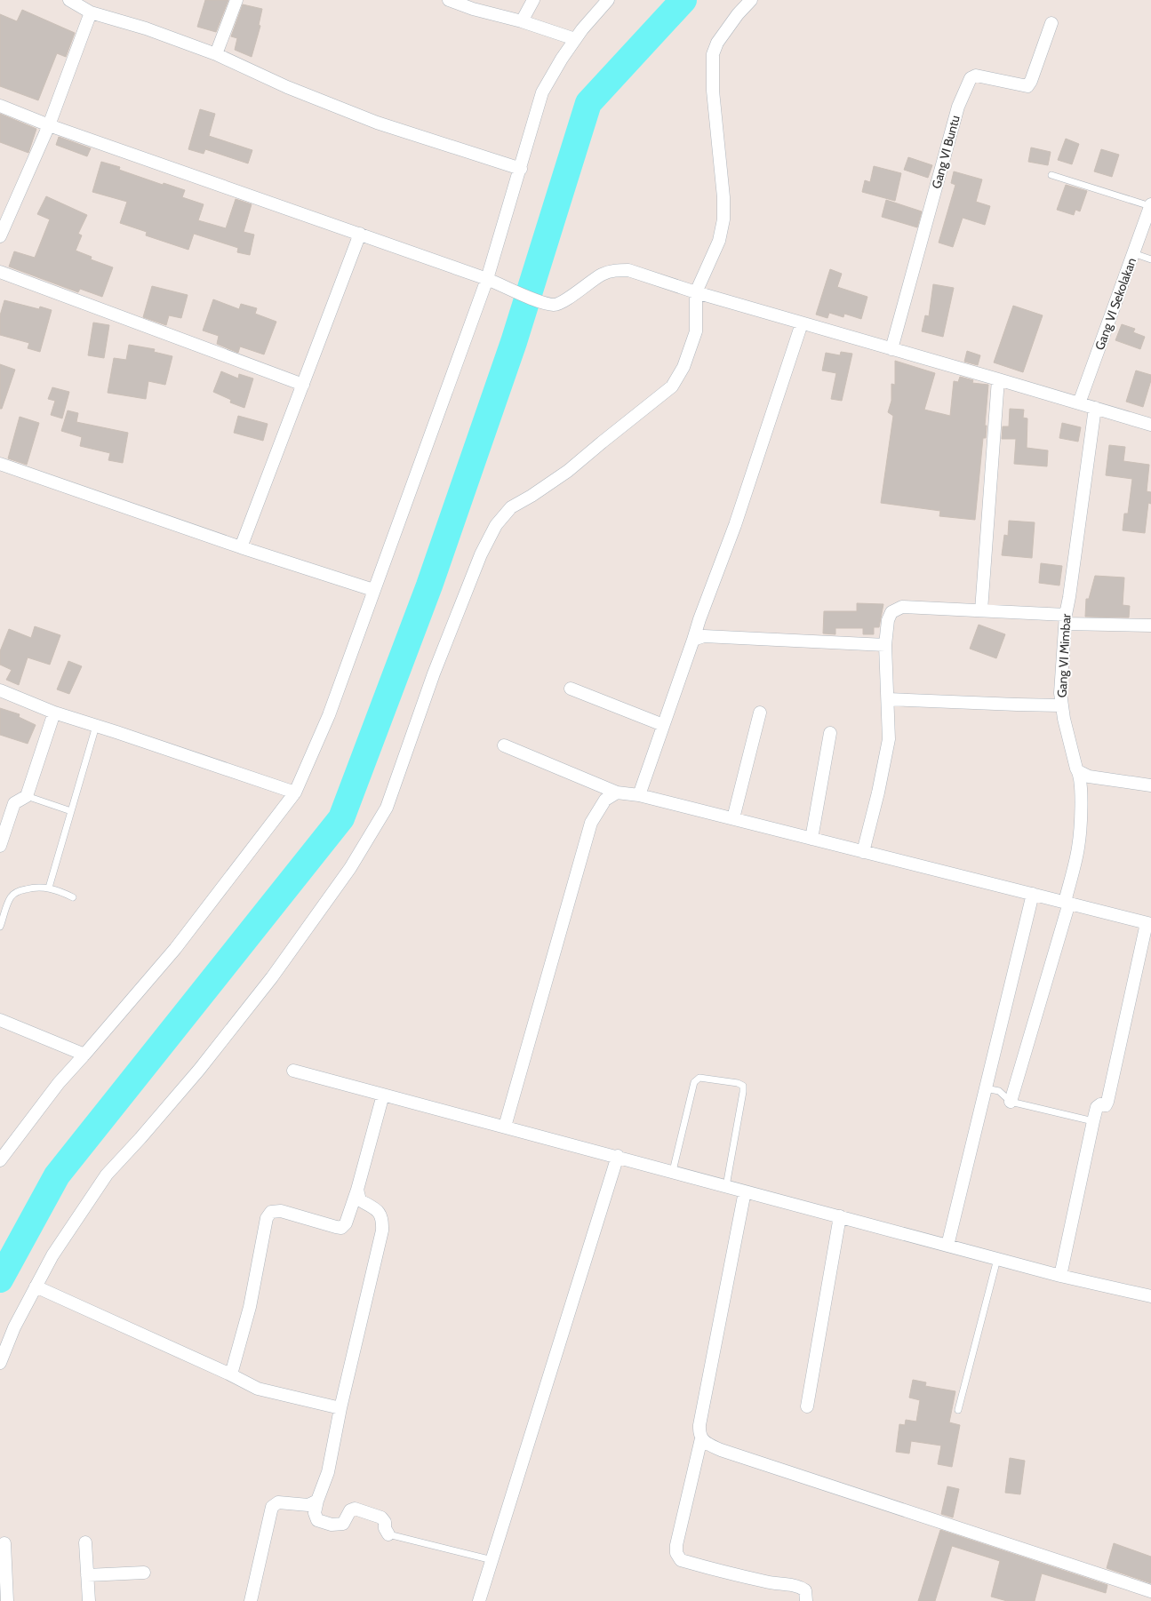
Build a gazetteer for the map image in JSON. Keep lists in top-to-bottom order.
{
  "streets": {
    "street": ["Gang VI Buntu", "Gang VI Sekolakan", "Gang VI Mimbar"]
  }
}
